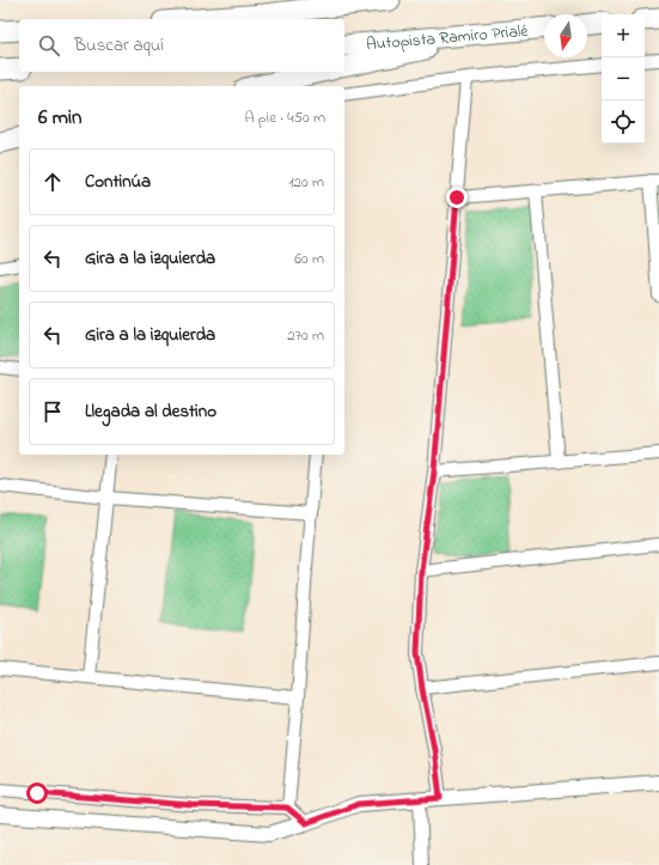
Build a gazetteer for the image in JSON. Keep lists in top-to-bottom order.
{
  "streets": {
    "highway": ["Autopista Ramiro Prialé"]
  },
  "north": "bottom",
  "page": {
    "map_buttons": ["+", "−"],
    "search": "Buscar aquí",
    "heading": ["6 min", "A pie · 450 m"],
    "list": [
      ["Continúa", "120 m"],
      ["Gira a la izquierda", "60 m"],
      ["Gira a la izquierda", "270 m"],
      "Llegada al destino"
    ]
  }
}
